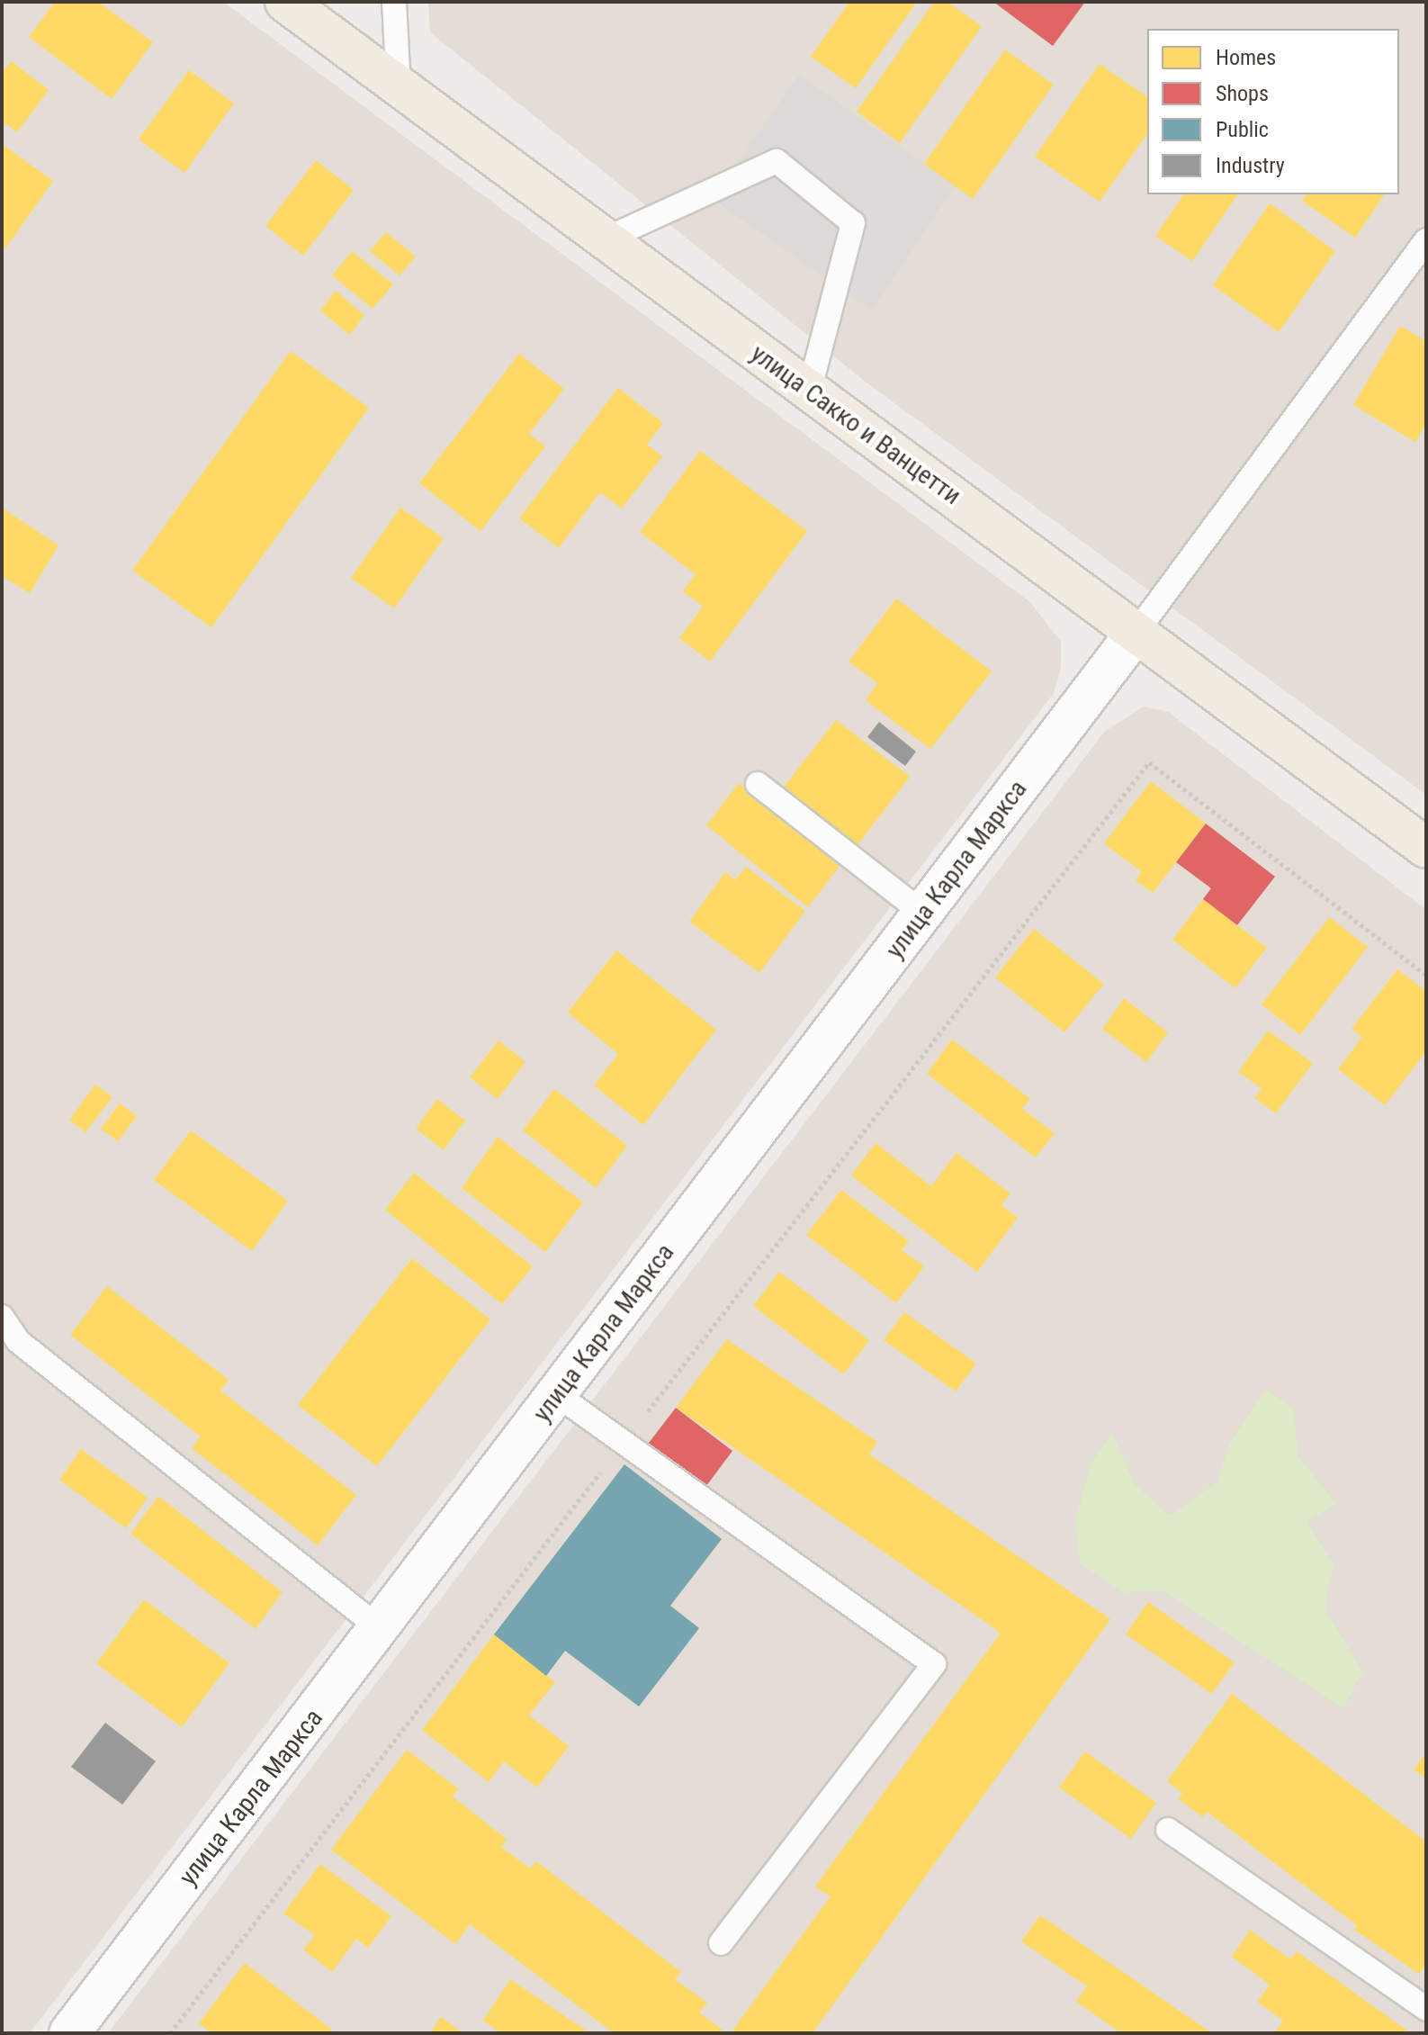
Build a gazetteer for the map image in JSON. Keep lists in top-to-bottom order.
{
  "streets": {
    "main road": ["улица Сакко и Ванцетти"],
    "street": ["улица Карла Маркса"]
  },
  "crossings": [
    ["улица Сакко и Ванцетти", "улица Карла Маркса"]
  ],
  "legend": [
    "Homes",
    "Shops",
    "Public",
    "Industry"
  ]
}
